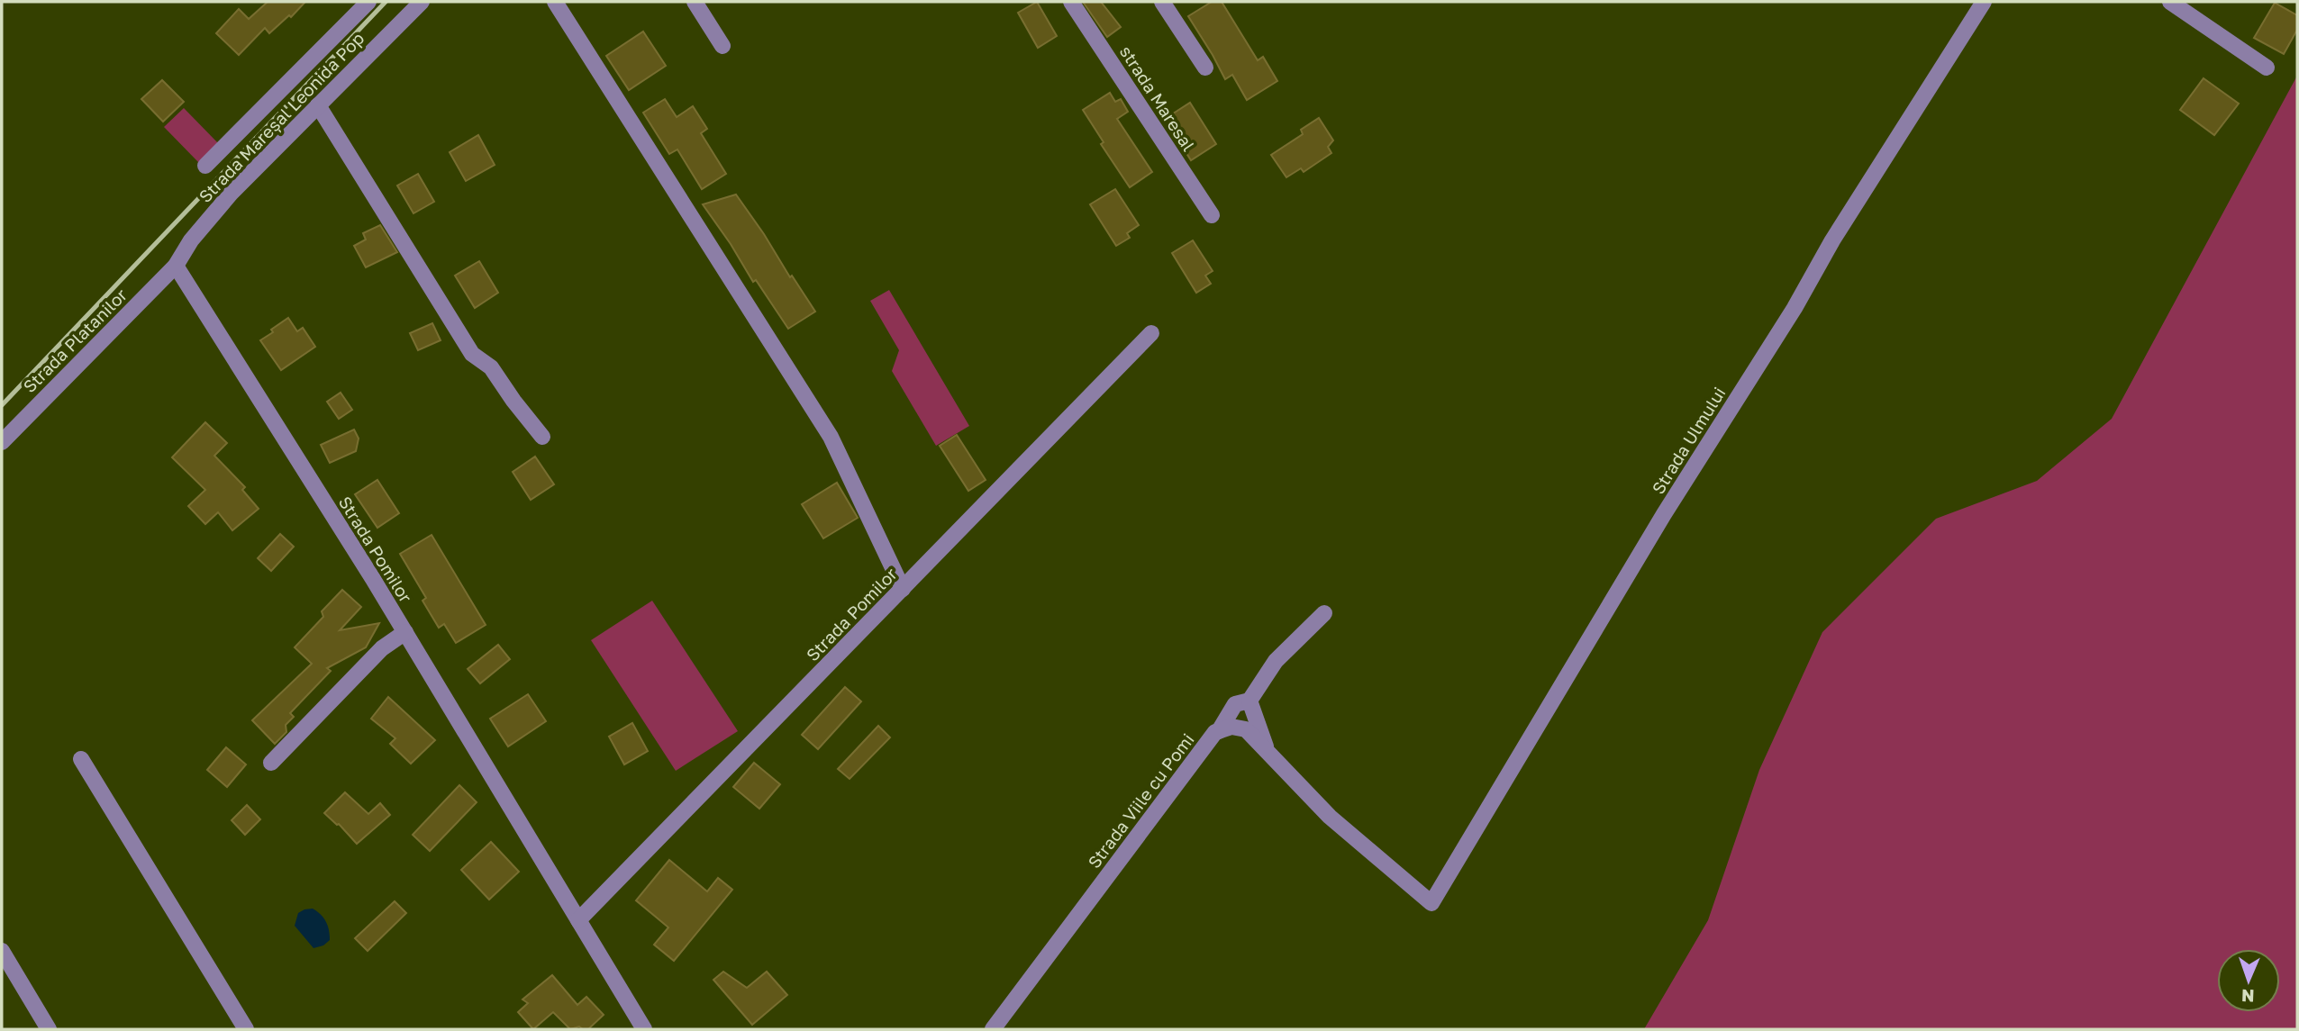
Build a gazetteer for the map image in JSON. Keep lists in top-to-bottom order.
{
  "streets": {
    "street": [
      "strada Maresal",
      "Strada Mareșal Leonida Pop",
      "Strada Platanilor",
      "Strada Ulmului",
      "Strada Pomilor",
      "Strada Viile cu Pomi"
    ]
  },
  "crossings": [
    ["Strada Mareșal Leonida Pop", "Strada Platanilor"],
    ["Strada Mareșal Leonida Pop", "Strada Pomilor"],
    ["Strada Platanilor", "Strada Pomilor"],
    ["Strada Ulmului", "Strada Viile cu Pomi"]
  ],
  "north": "bottom"
}
